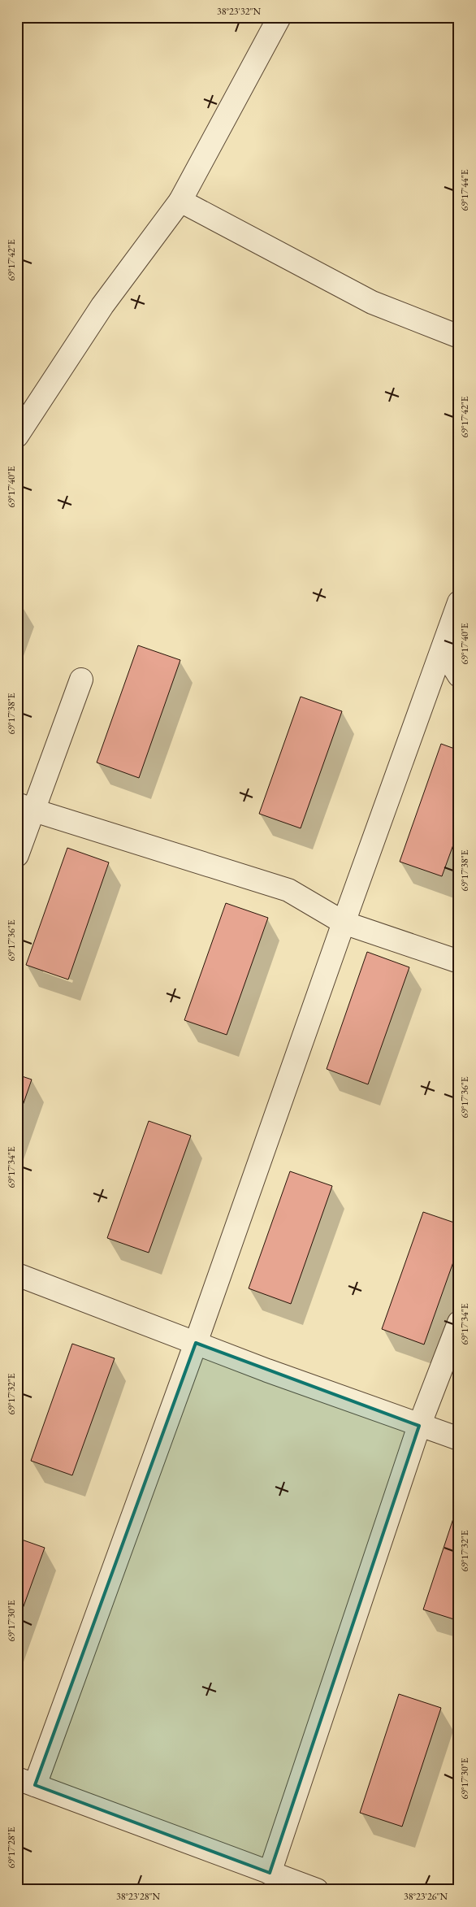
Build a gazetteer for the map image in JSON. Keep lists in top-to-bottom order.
{
  "coordinates": [
    "38°23'32\"N",
    "69°17'44\"E",
    "69°17'42\"E",
    "69°17'40\"E",
    "69°17'38\"E",
    "69°17'36\"E",
    "69°17'34\"E",
    "69°17'32\"E",
    "69°17'30\"E",
    "69°17'28\"E",
    "38°23'28\"N",
    "38°23'26\"N"
  ]
}
